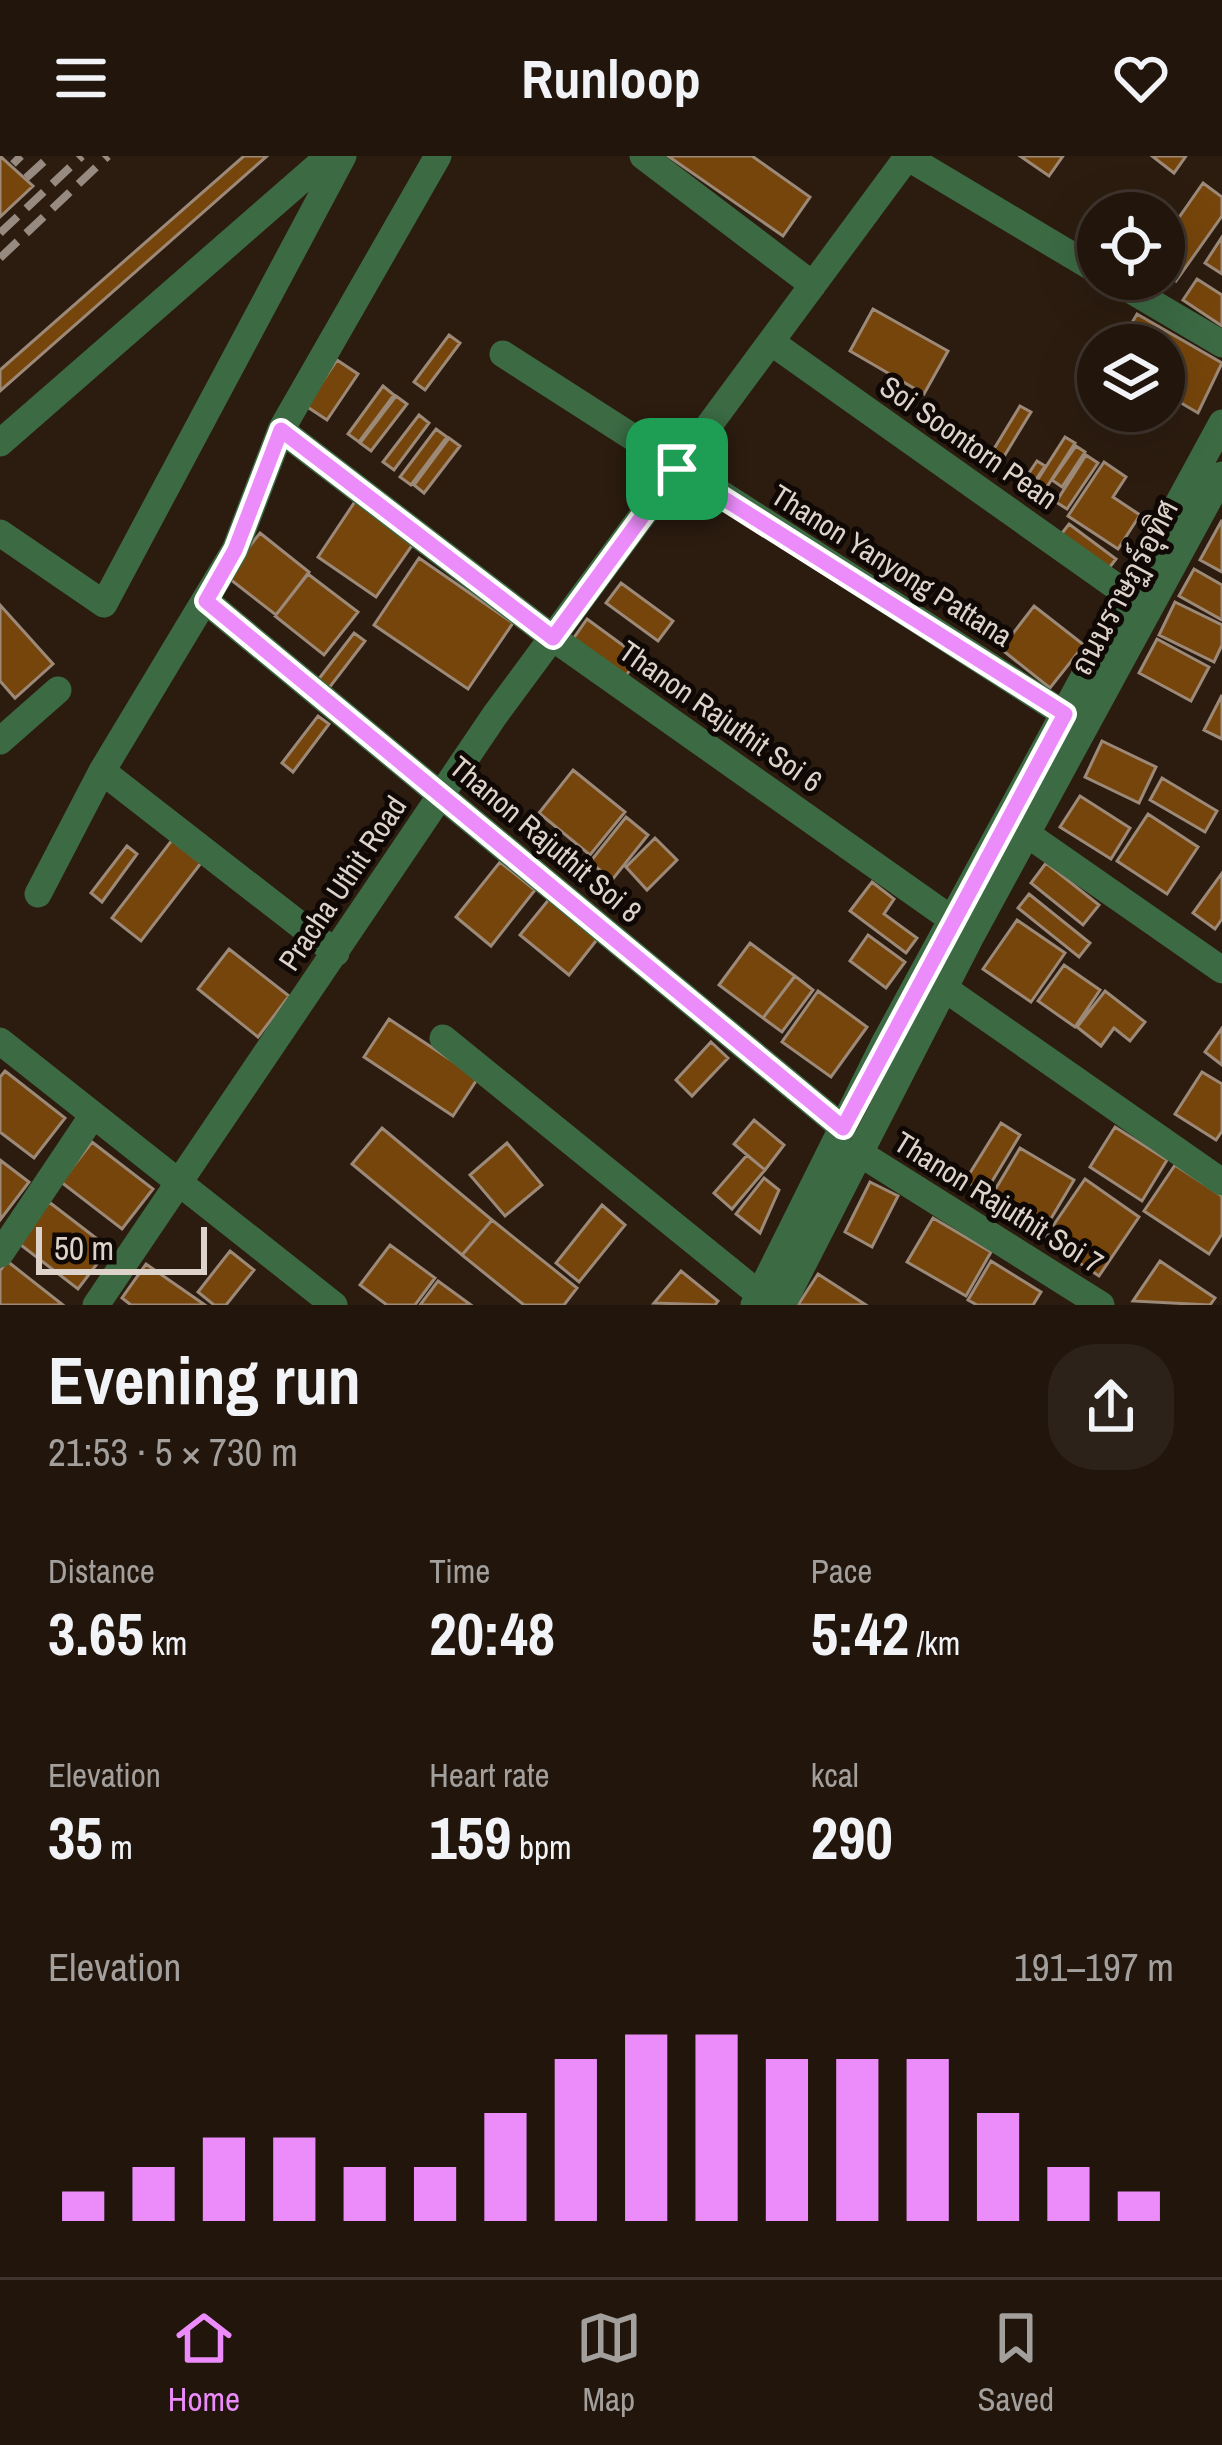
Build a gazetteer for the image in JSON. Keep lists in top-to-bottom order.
{
  "streets": {
    "street": [
      "Soi Soontorn Pean",
      "Thanon Yanyong Pattana",
      "ถนนราษฏร์อุทิศ",
      "Thanon Rajuthit Soi 6",
      "Thanon Rajuthit Soi 8",
      "Pracha Uthit Road",
      "Thanon Rajuthit Soi 7"
    ]
  },
  "crossings": [
    ["Soi Soontorn Pean", "Pracha Uthit Road"],
    ["Thanon Yanyong Pattana", "ถนนราษฏร์อุทิศ"],
    ["Thanon Yanyong Pattana", "Pracha Uthit Road"],
    ["ถนนราษฏร์อุทิศ", "Thanon Rajuthit Soi 7"],
    ["Thanon Rajuthit Soi 6", "Pracha Uthit Road"],
    ["Thanon Rajuthit Soi 8", "Pracha Uthit Road"]
  ],
  "scale_bar": "50 m",
  "page": {
    "header": "Runloop",
    "scale": "50 m",
    "heading": ["Evening run", "21:53 · 5 × 730 m"],
    "stats": [
      ["Distance", "3.65 km"],
      ["Time", "20:48"],
      ["Pace", "5:42 /km"],
      ["Elevation", "35 m"],
      ["Heart rate", "159 bpm"],
      ["kcal", "290"]
    ],
    "chart": ["Elevation", "191–197 m"],
    "tabs": ["Home", "Map", "Saved"]
  }
}
